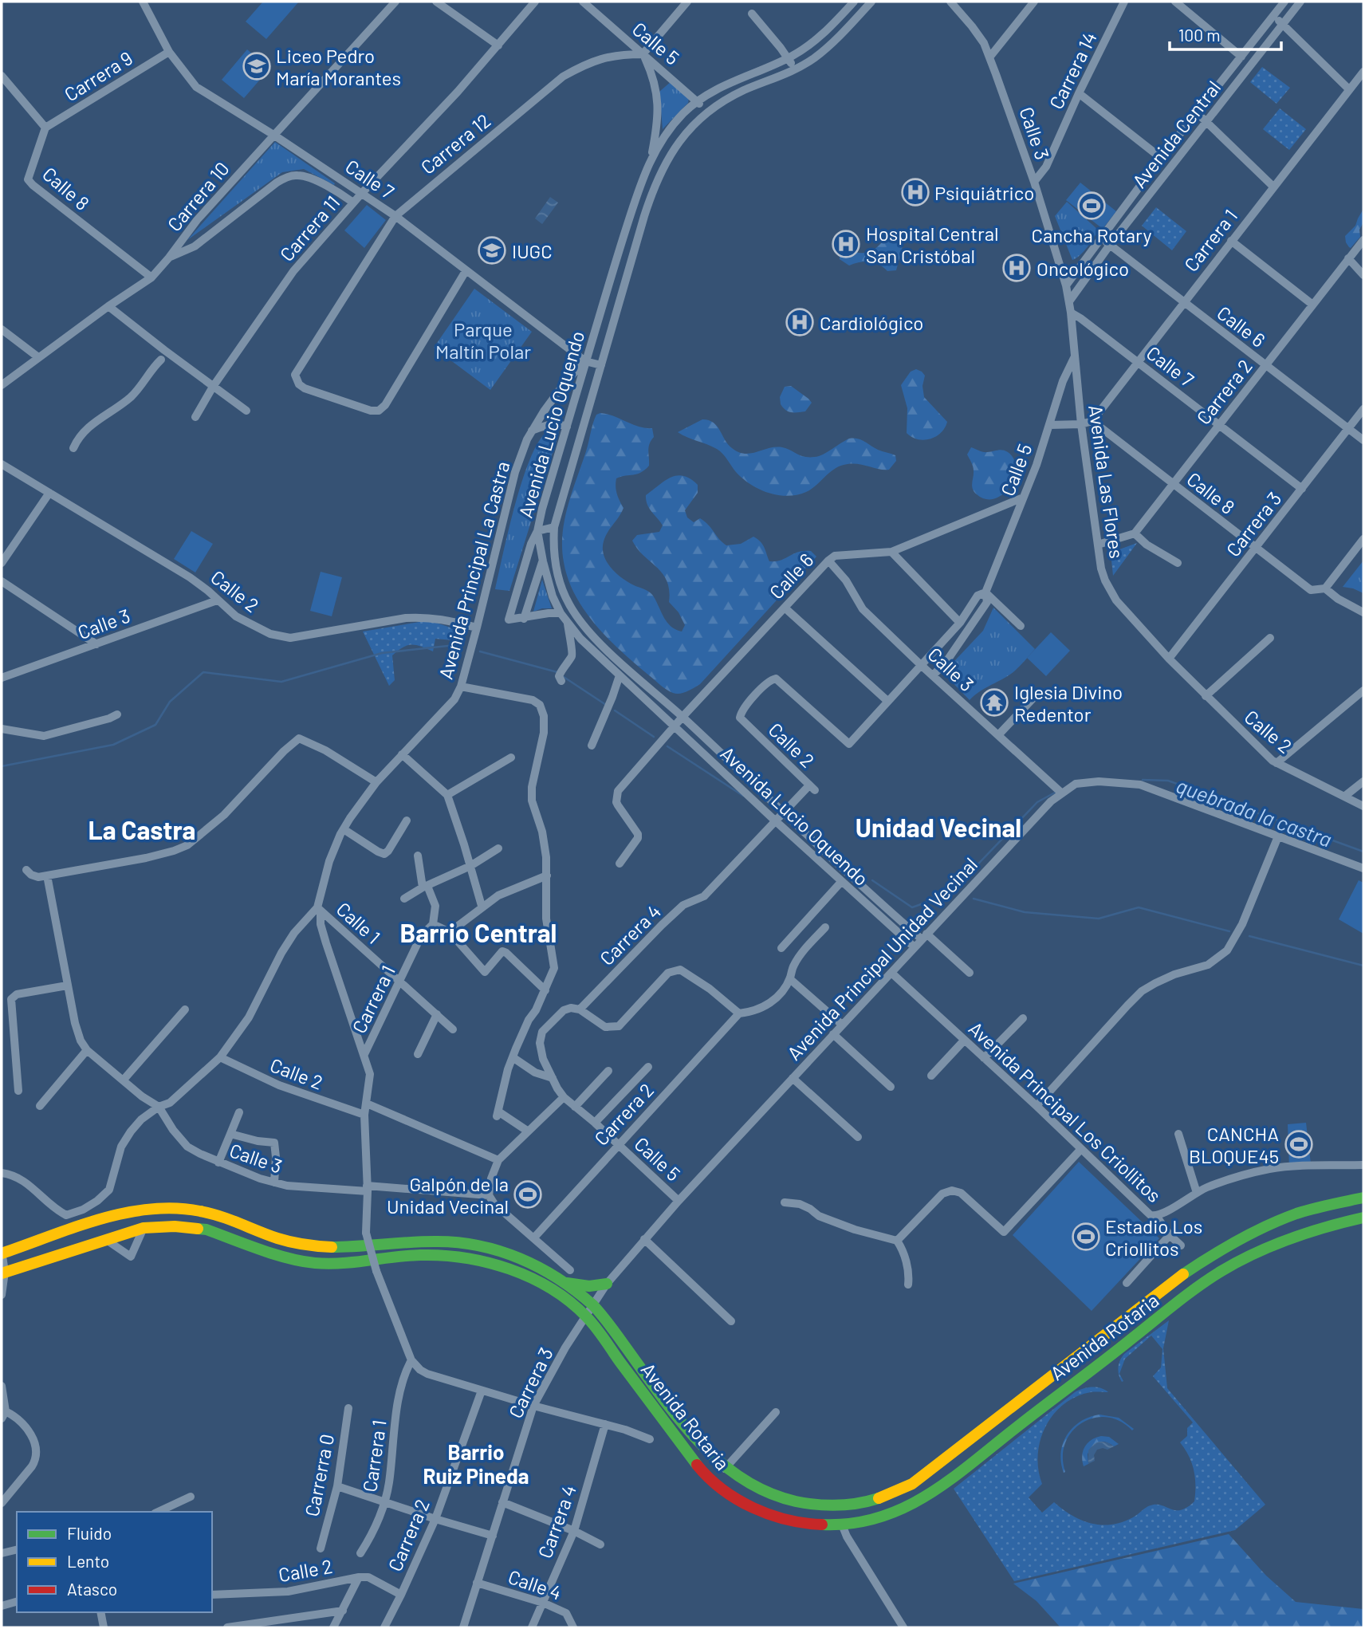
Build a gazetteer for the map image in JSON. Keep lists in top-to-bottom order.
{
  "streets": {
    "main road": ["Avenida Rotaria"],
    "street": [
      "Calle 5",
      "Carrera 14",
      "Carrera 9",
      "Calle 3",
      "Avenida Central",
      "Carrera 12",
      "Calle 7",
      "Calle 8",
      "Carrera 10",
      "Carrera 11",
      "Carrera 1",
      "Calle 6",
      "Carrera 2",
      "Avenida Lucio Oquendo",
      "Avenida Las Flores",
      "Carrera 3",
      "Avenida Principal La Castra",
      "Calle 2",
      "Calle 1",
      "Carrera 4",
      "Avenida Principal Unidad Vecinal",
      "Avenida Principal Los Criollitos",
      "Carrerra 0",
      "Calle 4"
    ]
  },
  "crossings": [
    ["Calle 5", "Calle 3"],
    ["Calle 5", "Carrera 12"],
    ["Calle 5", "Calle 6"],
    ["Calle 5", "Carrera 2"],
    ["Calle 5", "Avenida Lucio Oquendo"],
    ["Calle 5", "Avenida Las Flores"],
    ["Calle 5", "Calle 2"],
    ["Calle 5", "Carrera 4"],
    ["Calle 5", "Avenida Principal Unidad Vecinal"],
    ["Carrera 14", "Calle 3"],
    ["Carrera 9", "Calle 7"],
    ["Carrera 9", "Calle 8"],
    ["Calle 3", "Avenida Central"],
    ["Calle 3", "Calle 6"],
    ["Calle 3", "Avenida Las Flores"],
    ["Calle 3", "Avenida Principal La Castra"],
    ["Calle 3", "Calle 2"],
    ["Calle 3", "Avenida Principal Unidad Vecinal"],
    ["Avenida Central", "Calle 6"],
    ["Avenida Central", "Avenida Las Flores"],
    ["Carrera 12", "Calle 7"],
    ["Calle 7", "Carrera 10"],
    ["Calle 7", "Carrera 11"],
    ["Calle 7", "Carrera 1"],
    ["Calle 7", "Carrera 2"],
    ["Calle 7", "Avenida Lucio Oquendo"],
    ["Calle 7", "Avenida Las Flores"],
    ["Calle 7", "Carrera 3"],
    ["Calle 7", "Avenida Principal La Castra"],
    ["Calle 8", "Carrera 10"],
    ["Calle 8", "Carrera 1"],
    ["Calle 8", "Carrera 2"],
    ["Calle 8", "Carrera 3"],
    ["Carrera 1", "Calle 6"],
    ["Carrera 1", "Calle 1"],
    ["Calle 6", "Carrera 2"],
    ["Calle 6", "Avenida Lucio Oquendo"],
    ["Calle 6", "Carrera 3"],
    ["Carrera 2", "Calle 2"],
    ["Avenida Lucio Oquendo", "Avenida Principal La Castra"],
    ["Avenida Lucio Oquendo", "Calle 2"],
    ["Avenida Lucio Oquendo", "Carrera 4"],
    ["Avenida Lucio Oquendo", "Avenida Principal Unidad Vecinal"],
    ["Avenida Las Flores", "Carrera 3"],
    ["Avenida Las Flores", "Calle 2"],
    ["Carrera 3", "Calle 2"],
    ["Carrera 3", "Avenida Principal Unidad Vecinal"],
    ["Carrera 3", "Avenida Rotaria"],
    ["Carrera 3", "Calle 4"],
    ["Avenida Principal La Castra", "Calle 2"],
    ["Avenida Principal La Castra", "Calle 1"],
    ["Carrera 4", "Calle 4"],
    ["Avenida Principal Unidad Vecinal", "Avenida Principal Los Criollitos"],
    ["Avenida Principal Unidad Vecinal", "Avenida Rotaria"]
  ],
  "districts": [
    "Unidad Vecinal",
    "La Castra",
    "Barrio Central",
    "Barrio Ruiz Pineda"
  ],
  "water": ["quebrada la castra"],
  "parks": ["Parque Maltín Polar"],
  "places": {
    "school or university": ["Liceo Pedro María Morantes", "IUGC"],
    "hospital": [
      "Psiquiátrico",
      "Hospital Central San Cristóbal",
      "Oncológico",
      "Cardiológico"
    ],
    "sports": [
      "Cancha Rotary",
      "CANCHA BLOQUE45",
      "Galpón de la Unidad Vecinal",
      "Estadio Los Criollitos"
    ],
    "temple": ["Iglesia Divino Redentor"]
  },
  "legend": ["Fluido", "Lento", "Atasco"],
  "scale_bar": "100 m"
}
